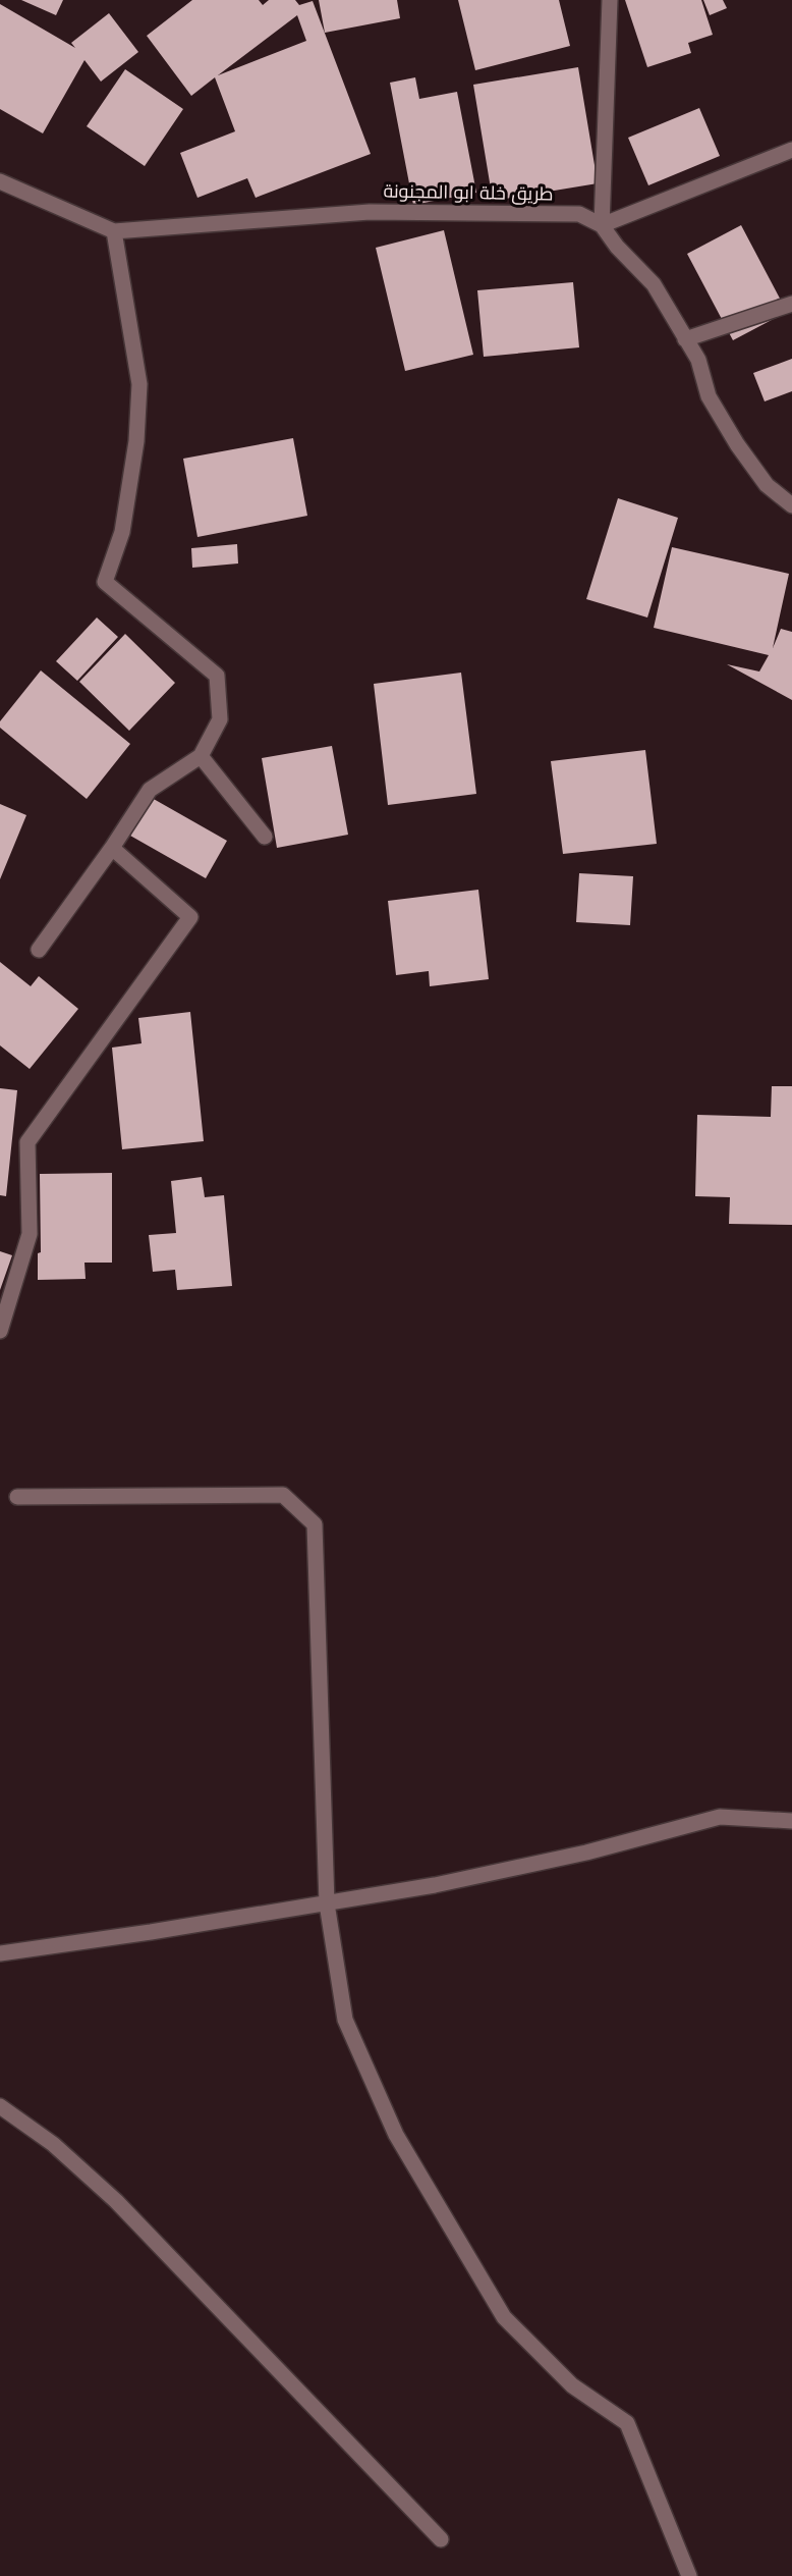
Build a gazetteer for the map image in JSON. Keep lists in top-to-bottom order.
{
  "streets": {
    "street": ["طريق خلة ابو المجنونة"]
  }
}
